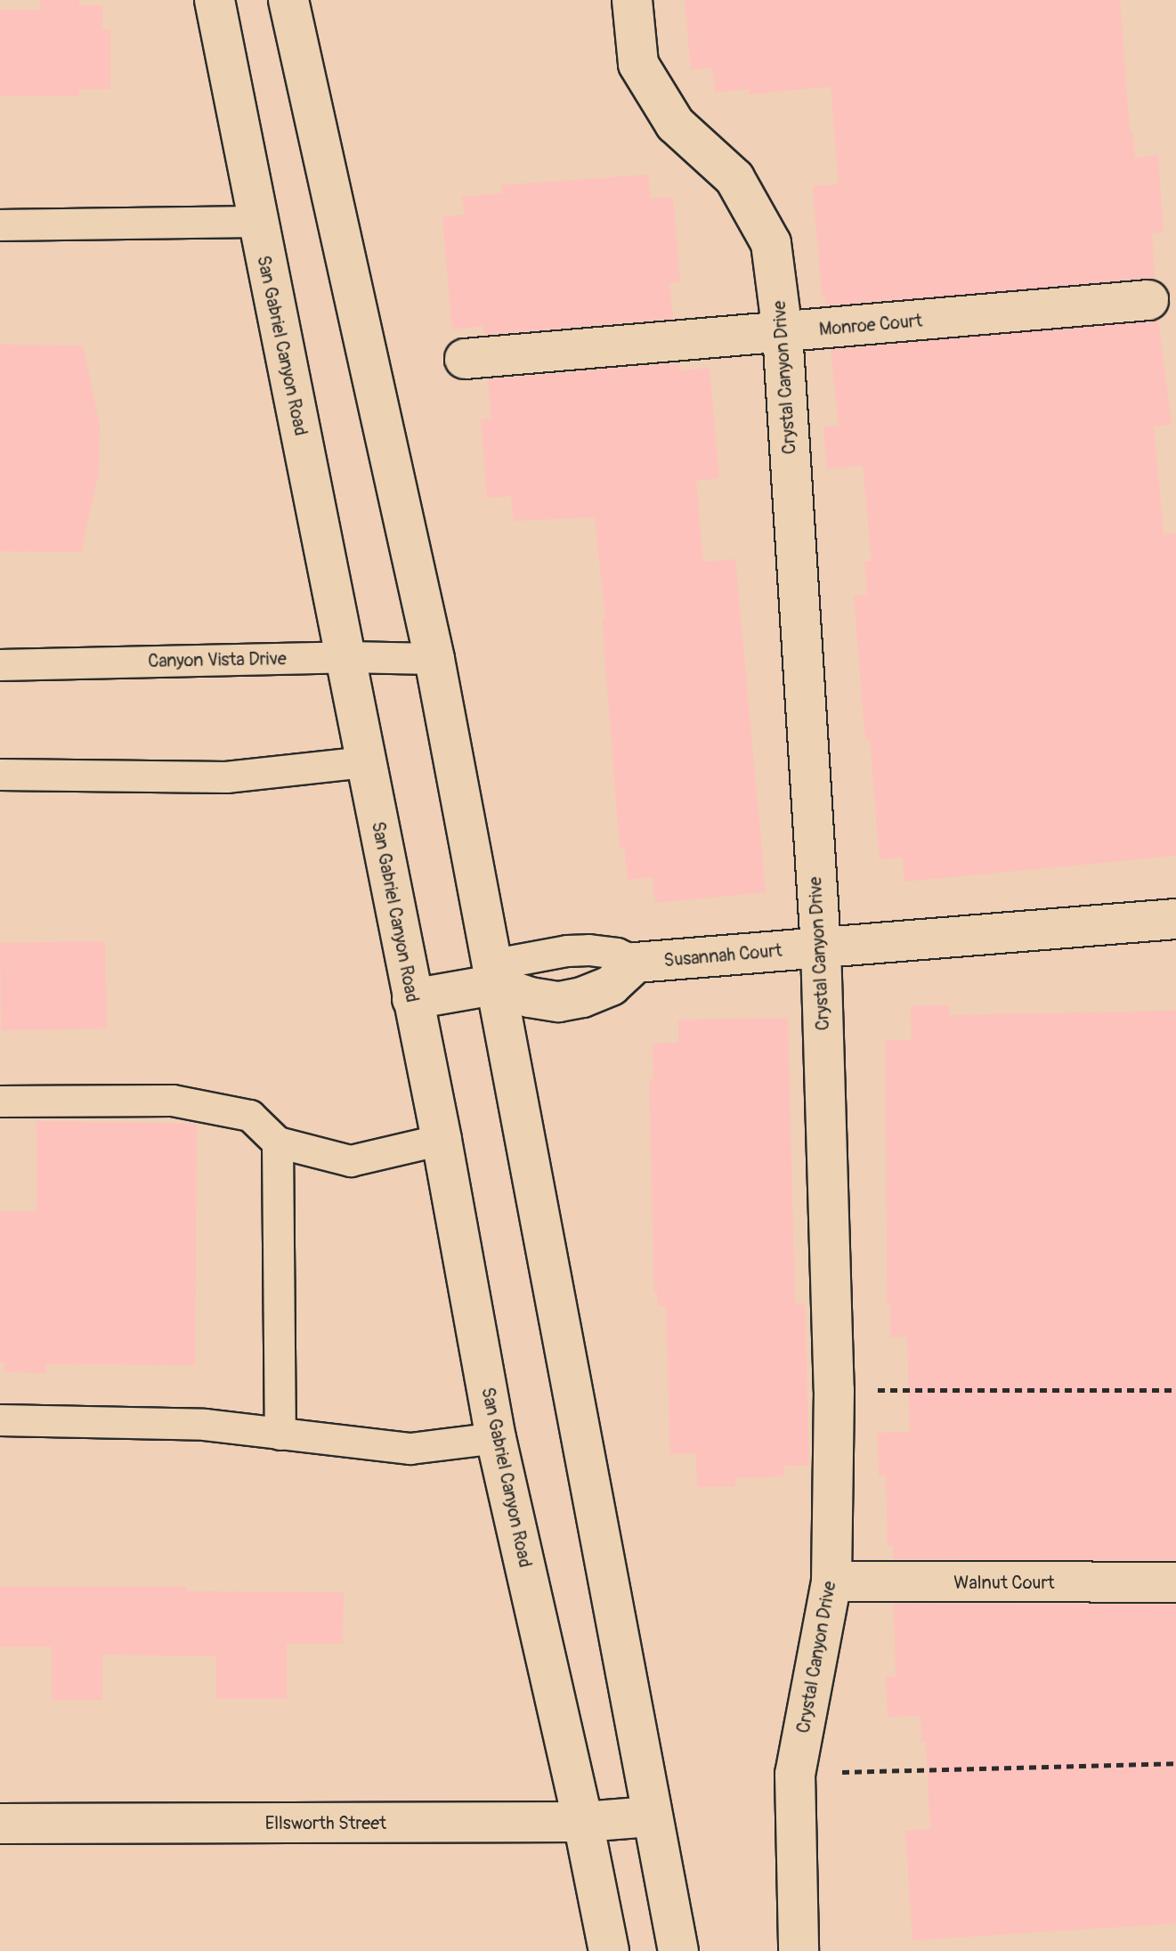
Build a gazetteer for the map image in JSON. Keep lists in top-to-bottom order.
{
  "streets": {
    "street": [
      "Monroe Court",
      "San Gabriel Canyon Road",
      "Crystal Canyon Drive",
      "Susannah Court",
      "Walnut Court",
      "Ellsworth Street"
    ],
    "lane": ["Canyon Vista Drive"]
  },
  "crossings": [
    ["Monroe Court", "Crystal Canyon Drive"],
    ["San Gabriel Canyon Road", "Canyon Vista Drive"],
    ["San Gabriel Canyon Road", "Susannah Court"],
    ["San Gabriel Canyon Road", "Ellsworth Street"],
    ["Crystal Canyon Drive", "Susannah Court"],
    ["Crystal Canyon Drive", "Walnut Court"]
  ]
}
